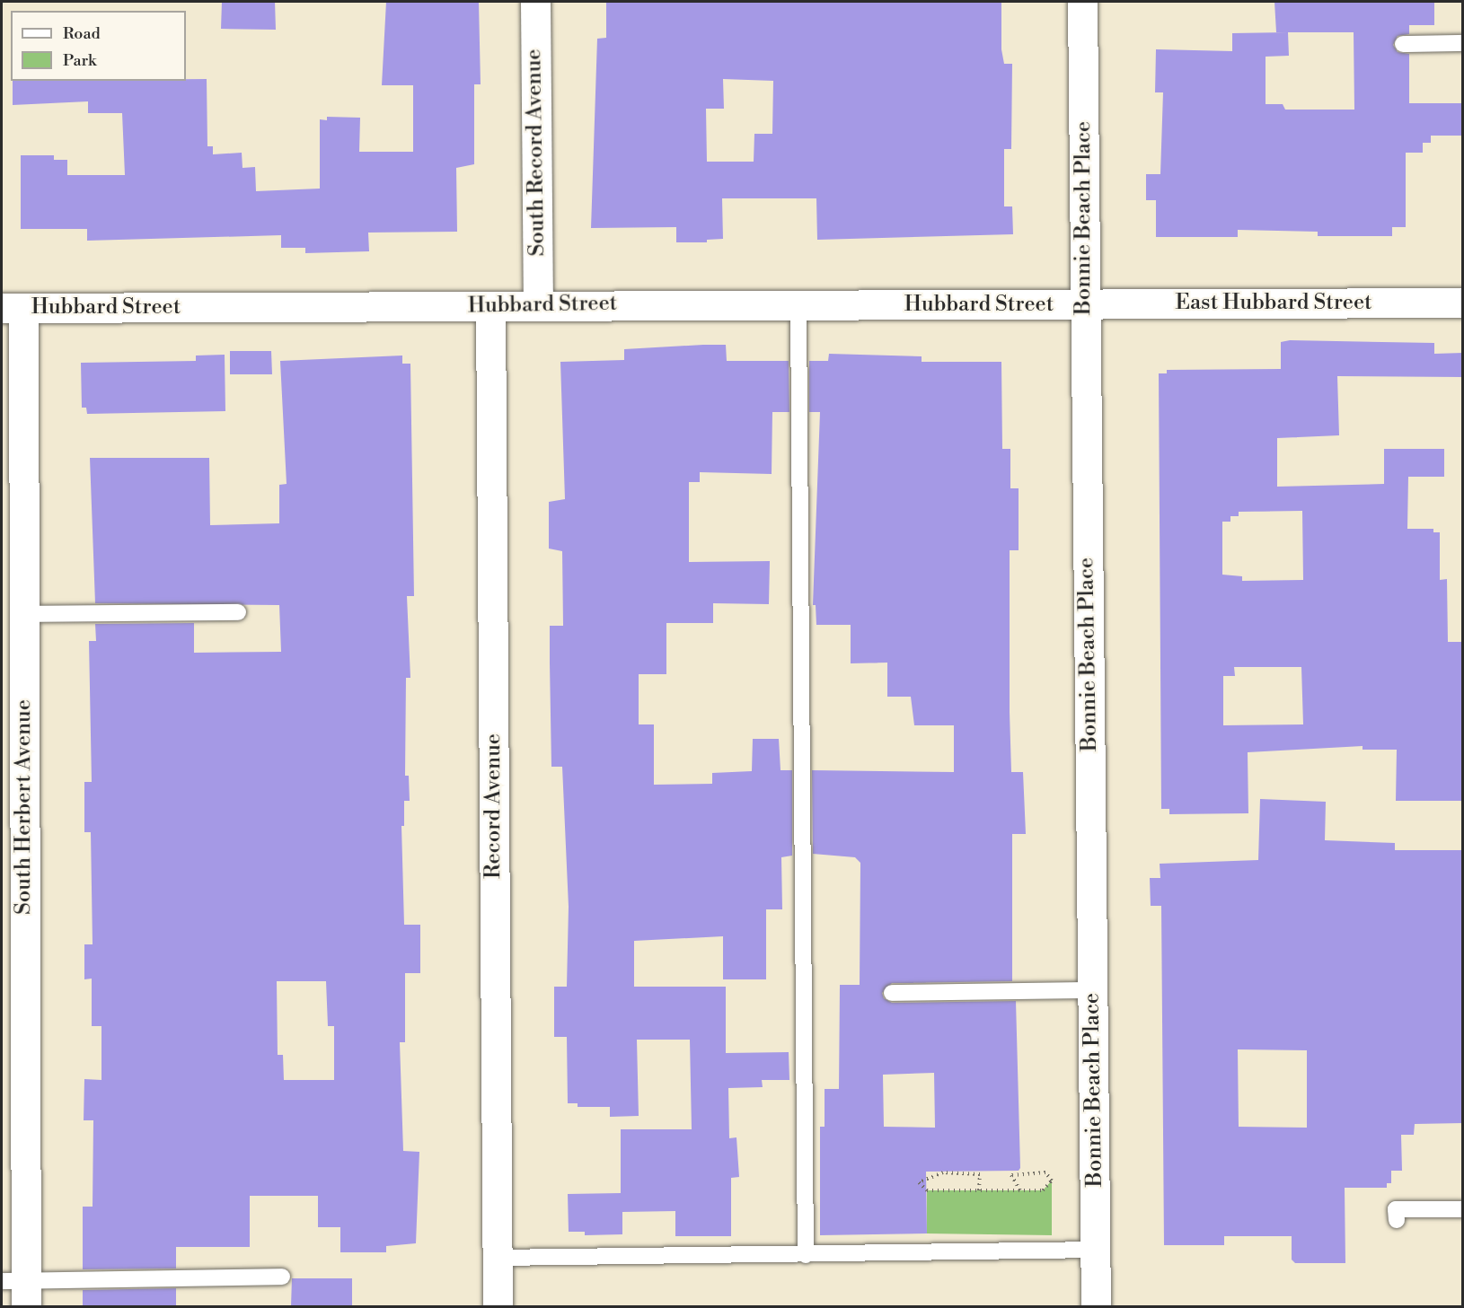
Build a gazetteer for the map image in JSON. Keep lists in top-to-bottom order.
{
  "streets": {
    "street": [
      "South Record Avenue",
      "Bonnie Beach Place",
      "East Hubbard Street",
      "Hubbard Street",
      "Record Avenue",
      "South Herbert Avenue"
    ]
  },
  "crossings": [
    ["South Record Avenue", "Hubbard Street"],
    ["Bonnie Beach Place", "East Hubbard Street"],
    ["Bonnie Beach Place", "Hubbard Street"],
    ["East Hubbard Street", "Hubbard Street"],
    ["Hubbard Street", "Record Avenue"],
    ["Hubbard Street", "South Herbert Avenue"]
  ],
  "legend": ["Road", "Park"]
}
